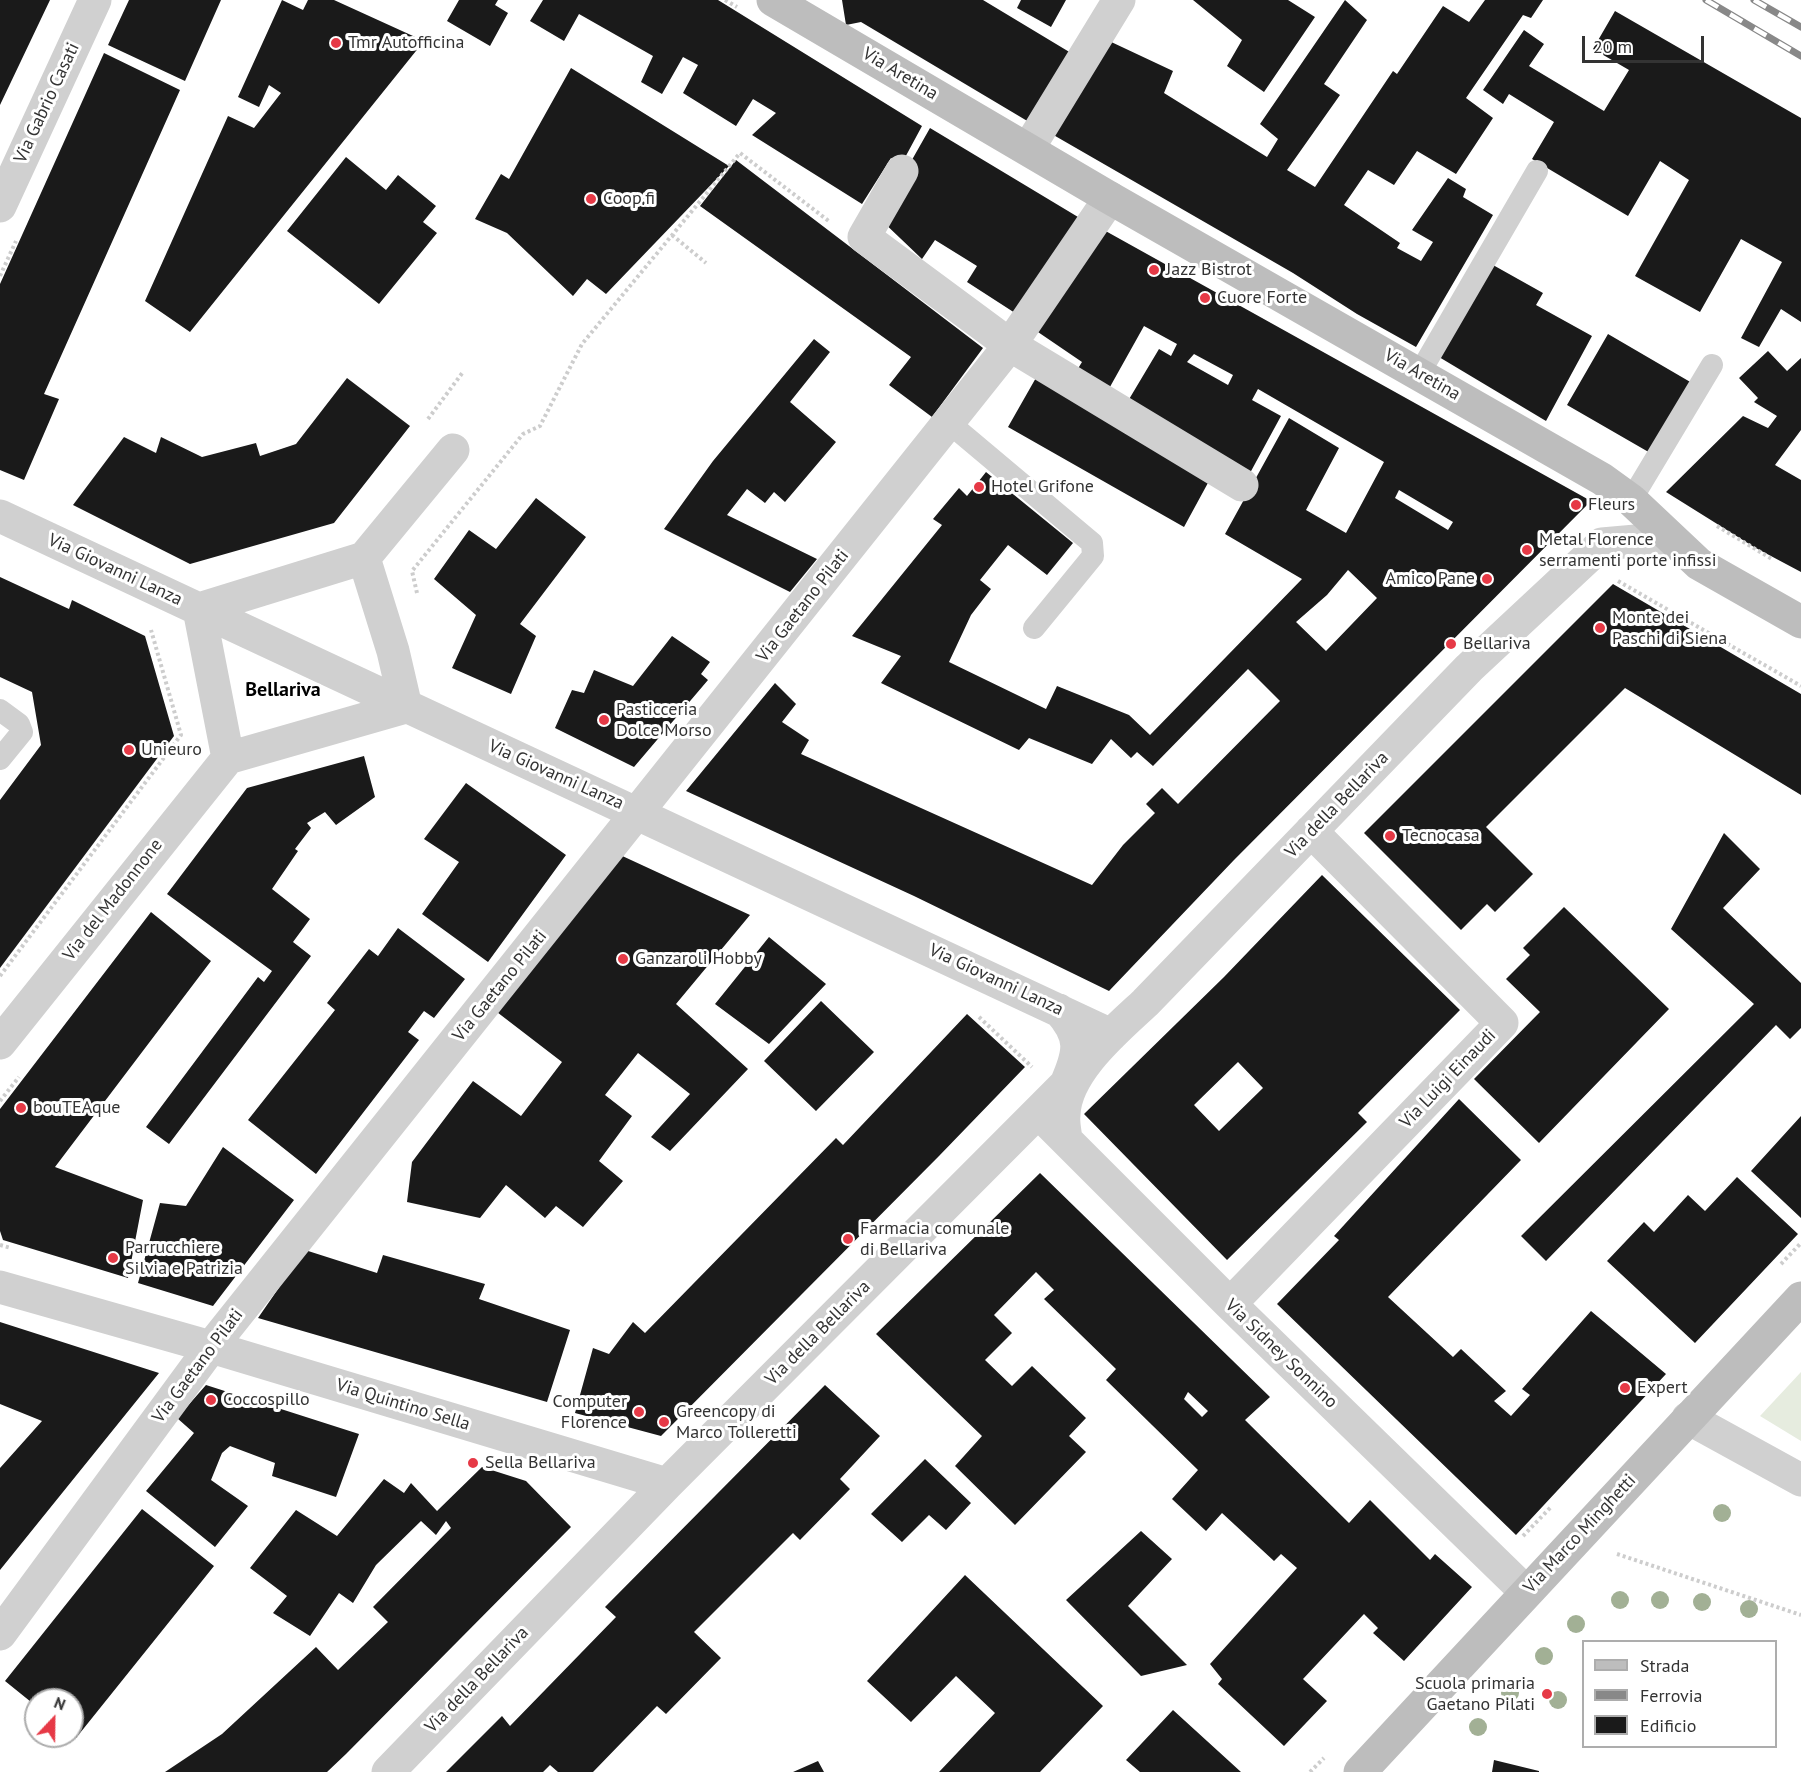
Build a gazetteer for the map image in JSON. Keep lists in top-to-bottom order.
{
  "streets": {
    "street": [
      "Via Aretina",
      "Via Gabrio Casati",
      "Via Giovanni Lanza",
      "Via Gaetano Pilati",
      "Via della Bellariva",
      "Via del Madonnone",
      "Via Luigi Einaudi",
      "Via Sidney Sonnino",
      "Via Quintino Sella",
      "Via Marco Minghetti"
    ]
  },
  "crossings": [
    ["Via Aretina", "Via Gaetano Pilati"],
    ["Via Aretina", "Via della Bellariva"],
    ["Via Giovanni Lanza", "Via Gaetano Pilati"],
    ["Via Giovanni Lanza", "Via della Bellariva"],
    ["Via Gaetano Pilati", "Via Quintino Sella"],
    ["Via della Bellariva", "Via Luigi Einaudi"],
    ["Via della Bellariva", "Via Sidney Sonnino"],
    ["Via della Bellariva", "Via Quintino Sella"],
    ["Via Luigi Einaudi", "Via Sidney Sonnino"],
    ["Via Sidney Sonnino", "Via Marco Minghetti"]
  ],
  "districts": ["Bellariva"],
  "places": [
    "Tmr Autofficina",
    "Coop.fi",
    "Jazz Bistrot",
    "Cuore Forte",
    "Hotel Grifone",
    "Fleurs",
    "Metal Florence serramenti porte infissi",
    "Amico Pane",
    "Monte dei Paschi di Siena",
    "Bellariva",
    "Pasticceria Dolce Morso",
    "Unieuro",
    "Tecnocasa",
    "Ganzaroli Hobby",
    "bouTEAque",
    "Farmacia comunale di Bellariva",
    "Parrucchiere Silvia e Patrizia",
    "Expert",
    "Coccospillo",
    "Computer Florence",
    "Greencopy di Marco Tolleretti",
    "Sella Bellariva",
    "Scuola primaria Gaetano Pilati"
  ],
  "legend": ["Strada", "Ferrovia", "Edificio"],
  "scale_bar": "20 m",
  "north": "top"
}
